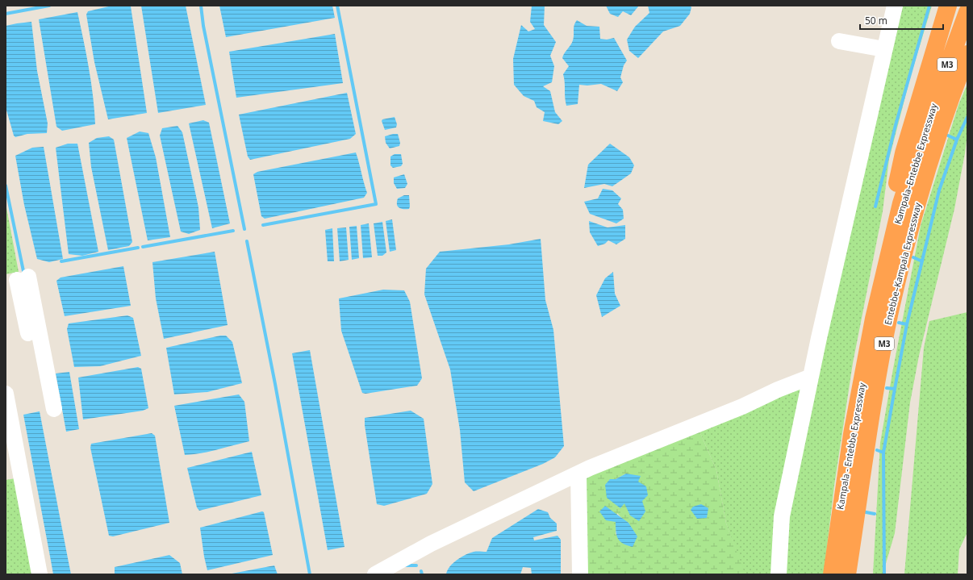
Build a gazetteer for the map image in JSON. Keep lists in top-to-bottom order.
{
  "streets": {
    "highway": [
      "M3",
      "Kampala–Entebbe Expressway",
      "Entebbe–Kampala Expressway",
      "Kampala - Entebbe Expressway"
    ]
  },
  "crossings": [
    ["Kampala–Entebbe Expressway", "Kampala - Entebbe Expressway"]
  ],
  "scale_bar": "50 m"
}
